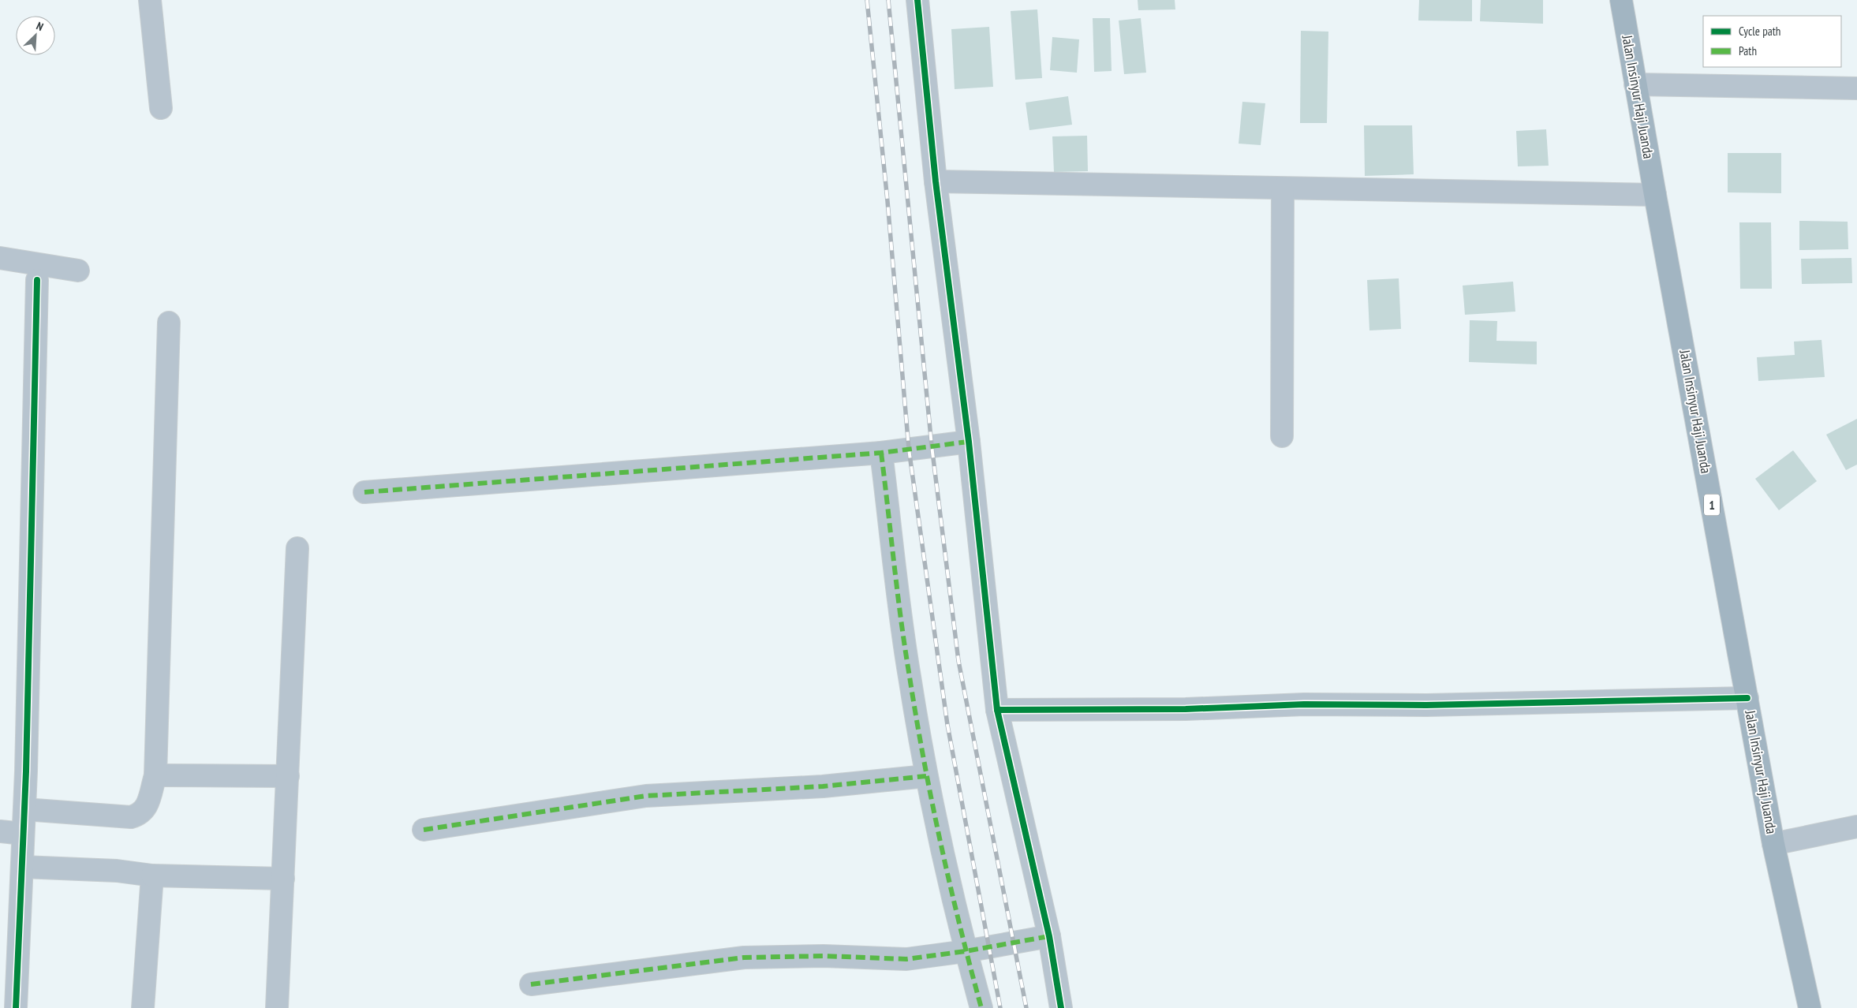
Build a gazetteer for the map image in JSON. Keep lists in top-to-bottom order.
{
  "streets": {
    "highway": ["Jalan Insinyur Haji Juanda", "1"]
  },
  "legend": ["Cycle path", "Path"],
  "north": "top right"
}
